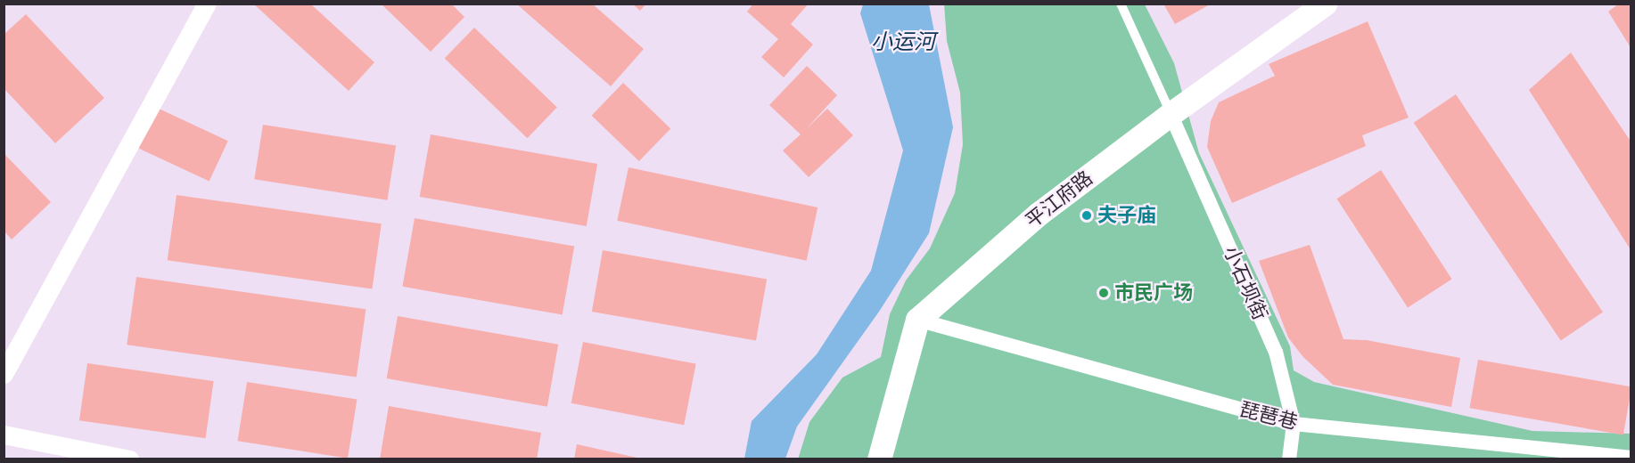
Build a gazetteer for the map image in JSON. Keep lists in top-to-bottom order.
{
  "streets": {
    "street": ["平江府路", "小石坝街", "琵琶巷"]
  },
  "crossings": [
    ["平江府路", "小石坝街"],
    ["平江府路", "琵琶巷"],
    ["小石坝街", "琵琶巷"]
  ],
  "water": ["小运河"],
  "places": ["夫子庙", "市民广场"]
}
